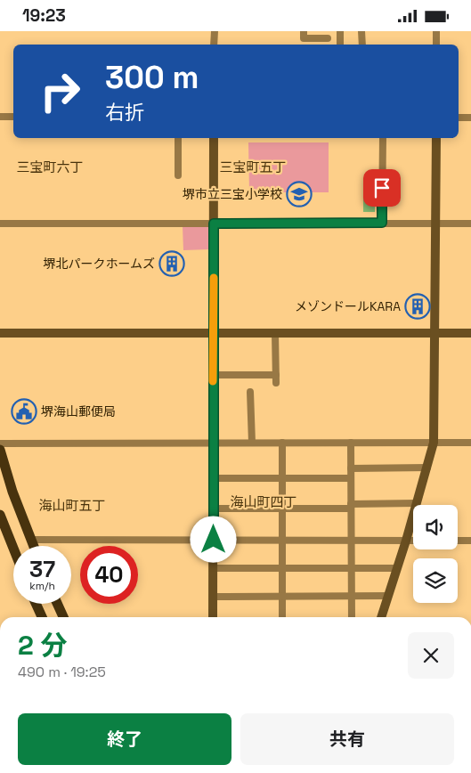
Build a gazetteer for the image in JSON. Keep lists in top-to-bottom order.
{
  "districts": [
    "三宝町六丁",
    "三宝町五丁",
    "海山町四丁",
    "海山町五丁"
  ],
  "places": {
    "school or university": ["堺市立三宝小学校"],
    "building": ["堺北パークホームズ", "メゾンドールKARA"],
    "public building": ["堺海山郵便局"]
  },
  "page": {
    "status": "19:23",
    "turn": ["300 m", "右折"],
    "speed": "37 km/h",
    "limit": "40",
    "heading": ["2 分", "490 m · 19:25"],
    "buttons": ["終了", "共有"]
  }
}
